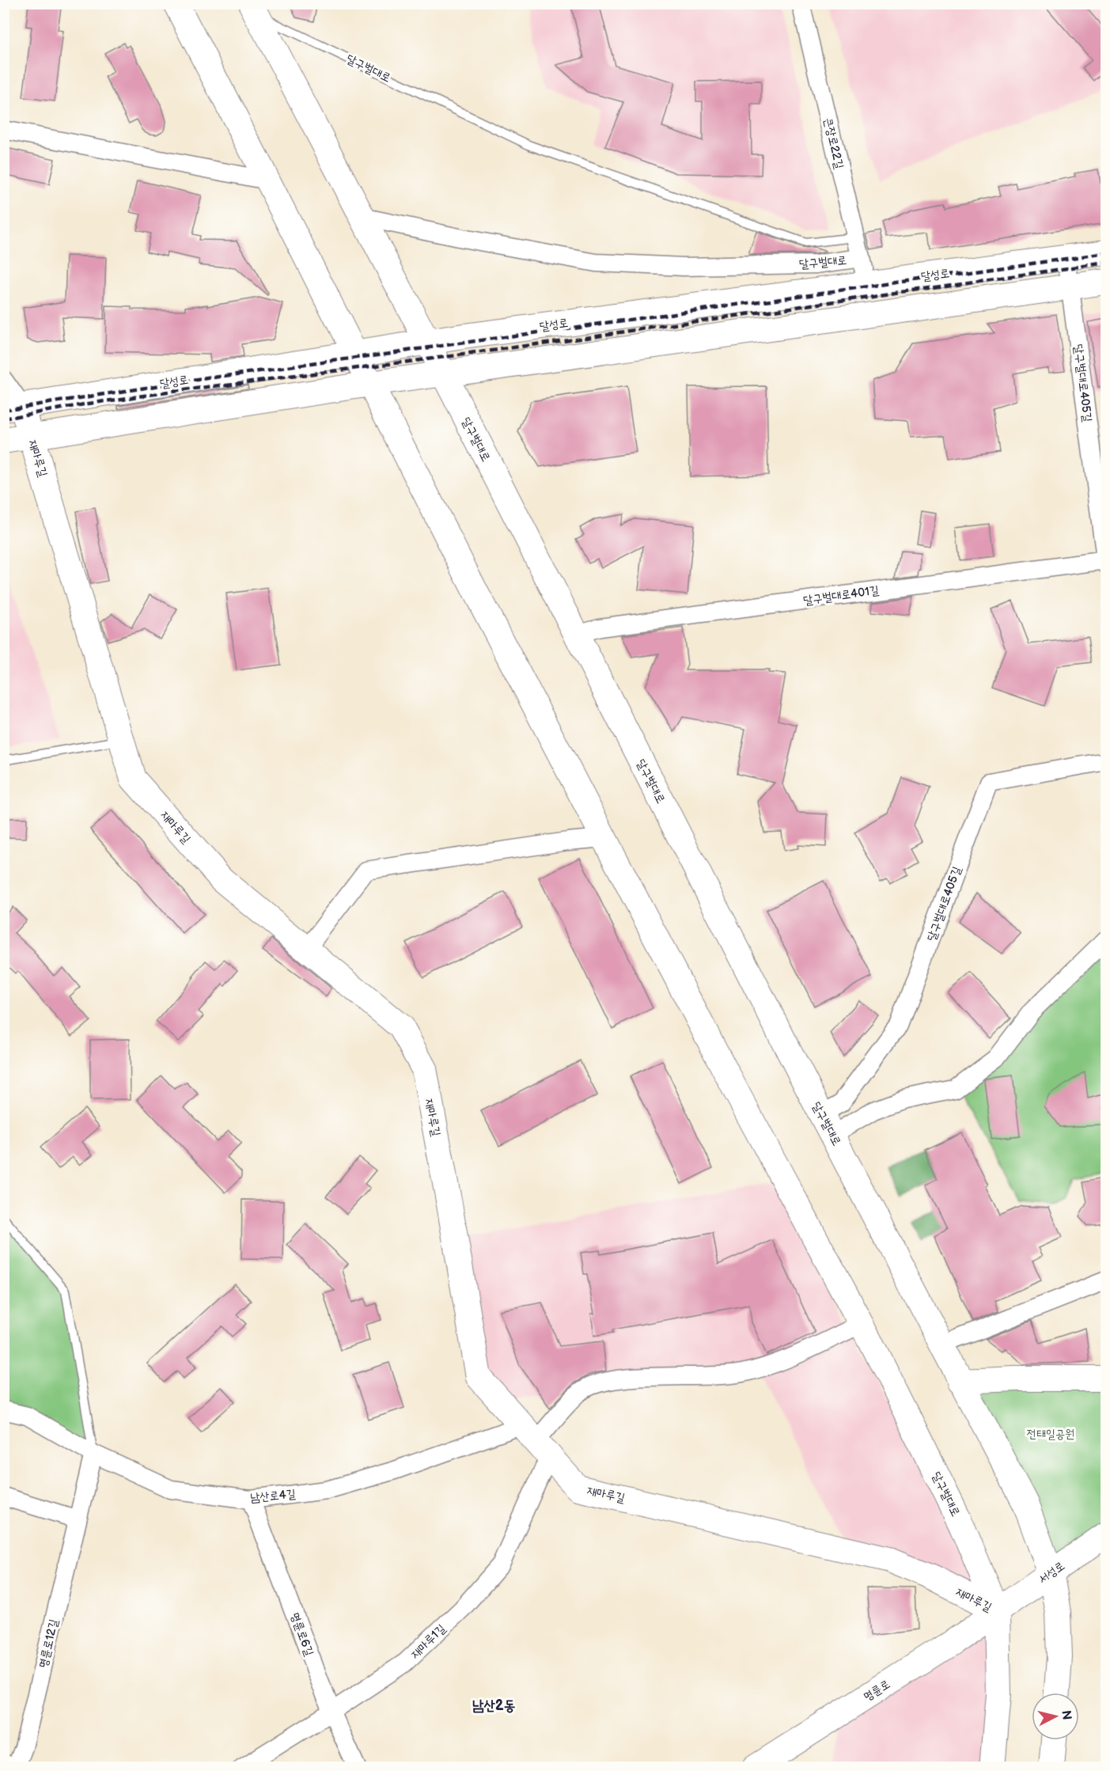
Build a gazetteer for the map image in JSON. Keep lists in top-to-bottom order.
{
  "streets": {
    "main road": [
      "달구벌대로",
      "달성로",
      "재마루길",
      "서성로",
      "명륜로"
    ],
    "street": [
      "큰장로22길",
      "달구벌대로405길",
      "달구벌대로401길",
      "남산로4길",
      "명륜로6길",
      "재마루1길",
      "명륜로12길"
    ]
  },
  "crossings": [
    ["달구벌대로", "큰장로22길"],
    ["달구벌대로", "달성로"],
    ["달구벌대로", "달구벌대로405길"],
    ["달구벌대로", "재마루길"],
    ["달구벌대로", "달구벌대로401길"],
    ["달구벌대로", "서성로"],
    ["달구벌대로", "명륜로"],
    ["큰장로22길", "달성로"],
    ["달성로", "달구벌대로405길"],
    ["달성로", "재마루길"],
    ["달구벌대로405길", "달구벌대로401길"],
    ["재마루길", "남산로4길"],
    ["재마루길", "서성로"],
    ["재마루길", "재마루1길"],
    ["재마루길", "명륜로"],
    ["남산로4길", "명륜로6길"],
    ["남산로4길", "재마루1길"],
    ["남산로4길", "명륜로12길"],
    ["서성로", "명륜로"],
    ["명륜로6길", "재마루1길"]
  ],
  "districts": ["남산2동"],
  "parks": ["전태일공원"],
  "north": "right"
}
